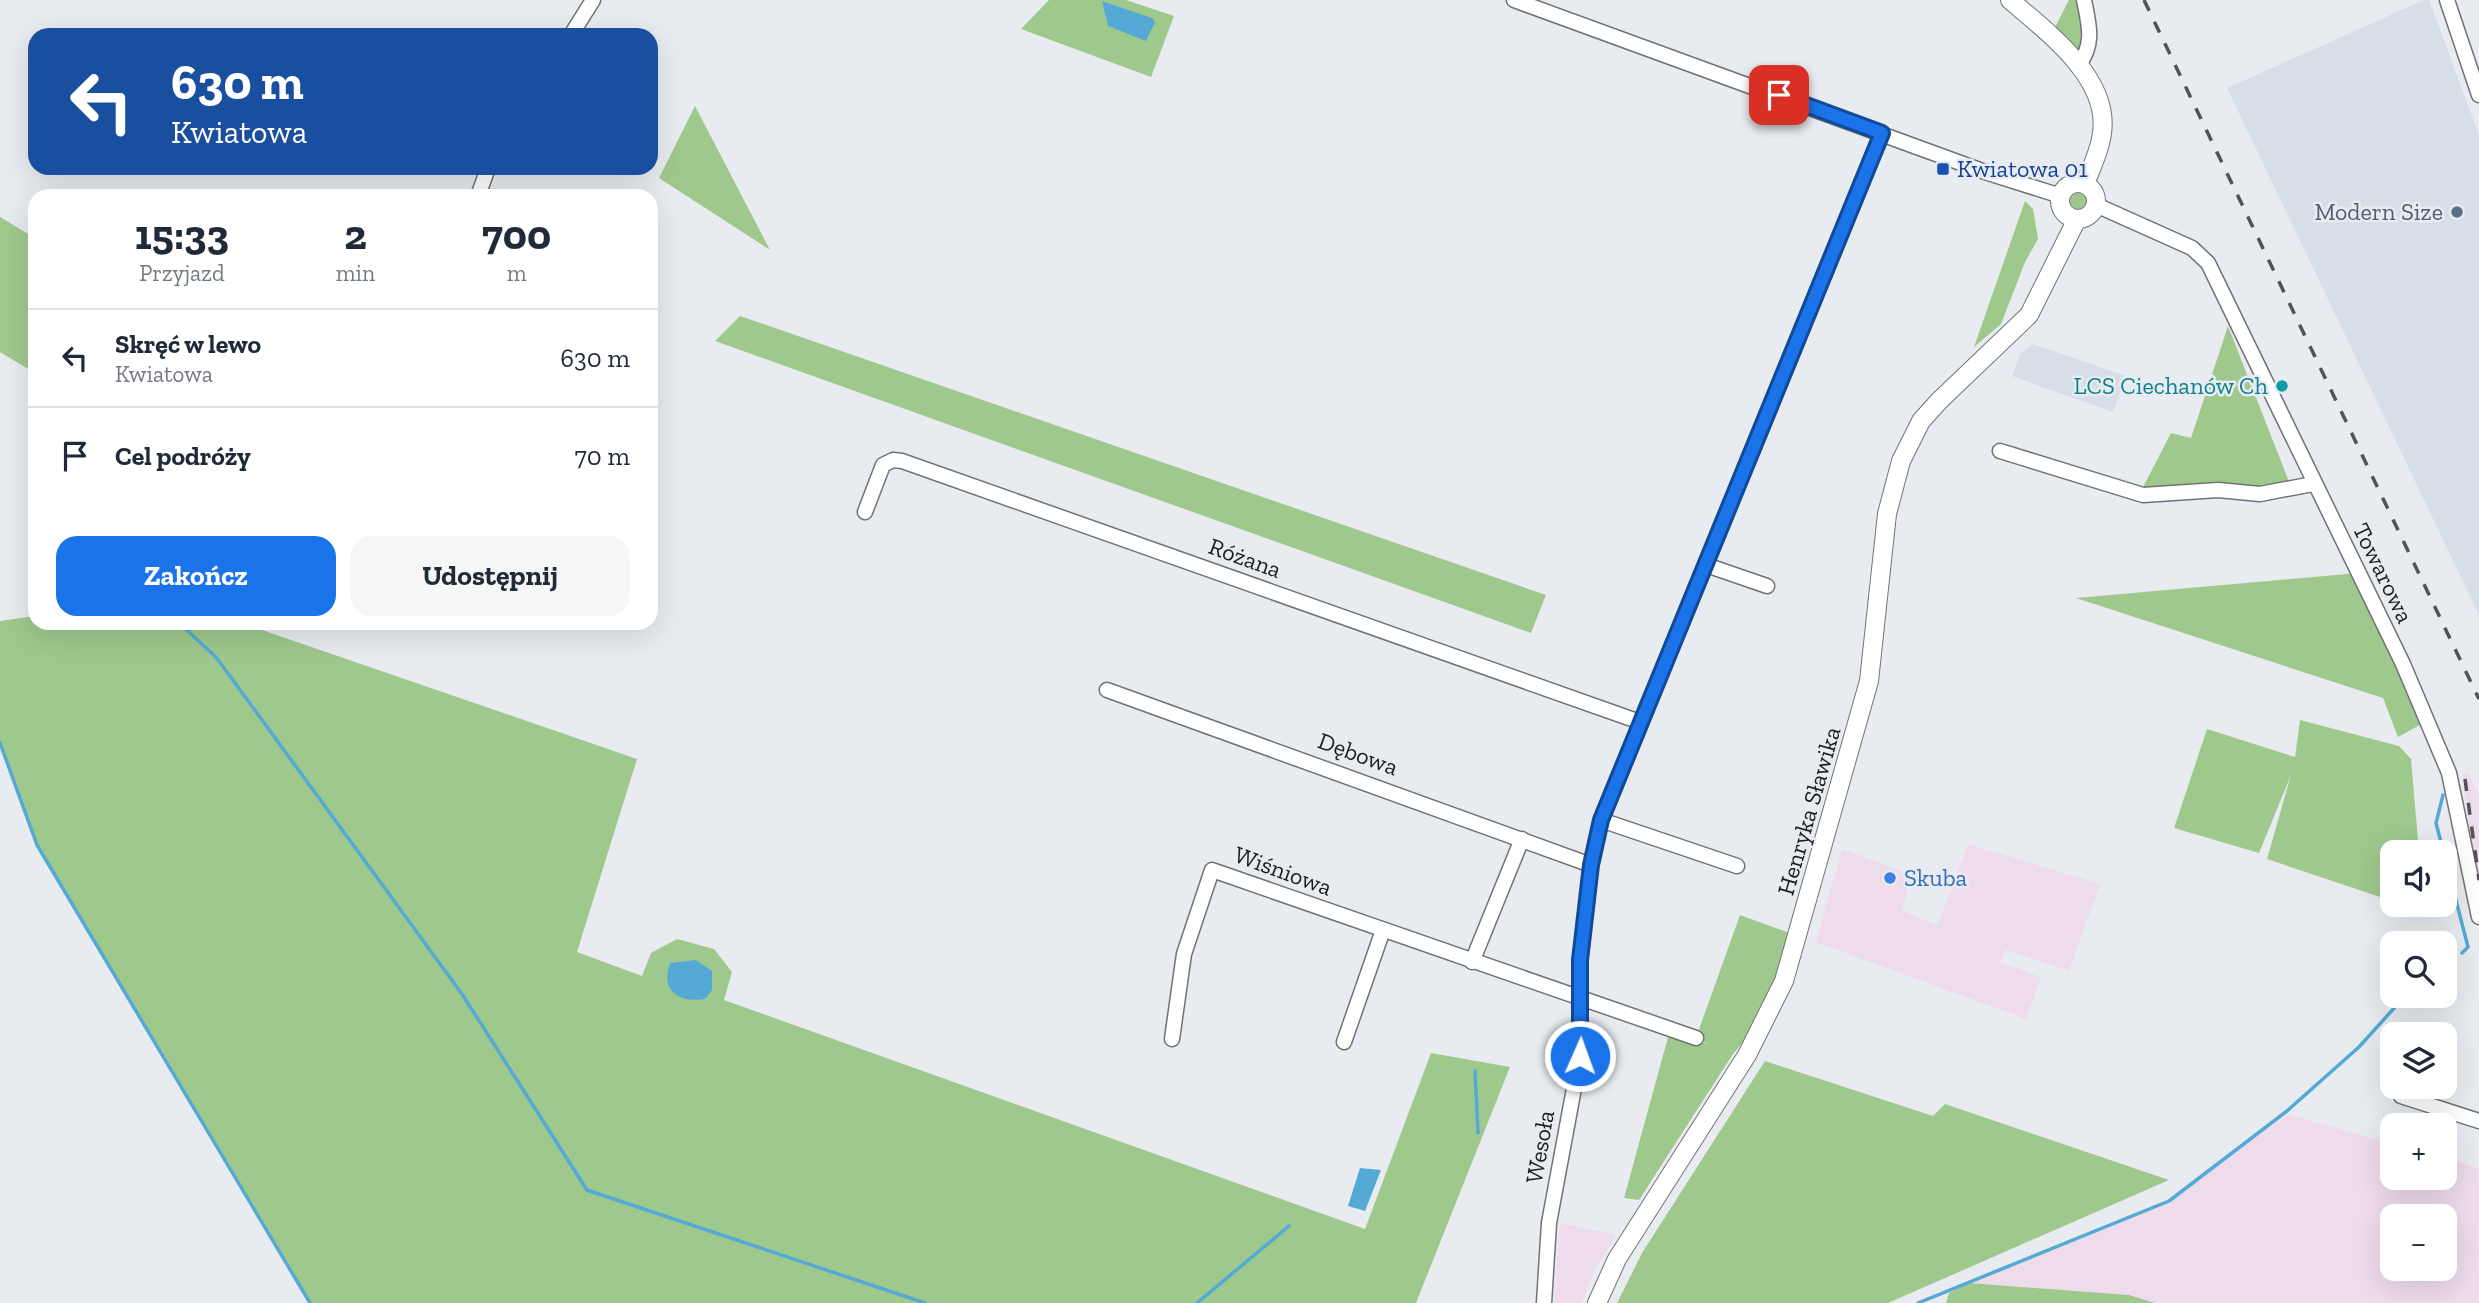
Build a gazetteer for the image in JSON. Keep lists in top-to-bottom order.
{
  "streets": {
    "main road": ["Henryka Sławika"],
    "street": [
      "Różana",
      "Towarowa",
      "Dębowa",
      "Wiśniowa",
      "Wesoła"
    ]
  },
  "crossings": [
    ["Różana", "Wesoła"],
    ["Towarowa", "Henryka Sławika"],
    ["Dębowa", "Wesoła"],
    ["Wiśniowa", "Wesoła"]
  ],
  "places": {
    "transit": ["Kwiatowa 01"],
    "other": ["Modern Size", "LCS Ciechanów Ch", "Skuba"]
  },
  "page": {
    "turn": ["630 m", "Kwiatowa"],
    "eta": [
      "15:33",
      "Przyjazd",
      "2",
      "min",
      "700",
      "m"
    ],
    "list": [
      {
        "name": "Skręć w lewo",
        "note": "Kwiatowa",
        "value": "630 m"
      },
      {
        "name": "Cel podróży",
        "value": "70 m"
      }
    ],
    "buttons": ["Zakończ", "Udostępnij"],
    "map_buttons": ["+", "−"]
  }
}
